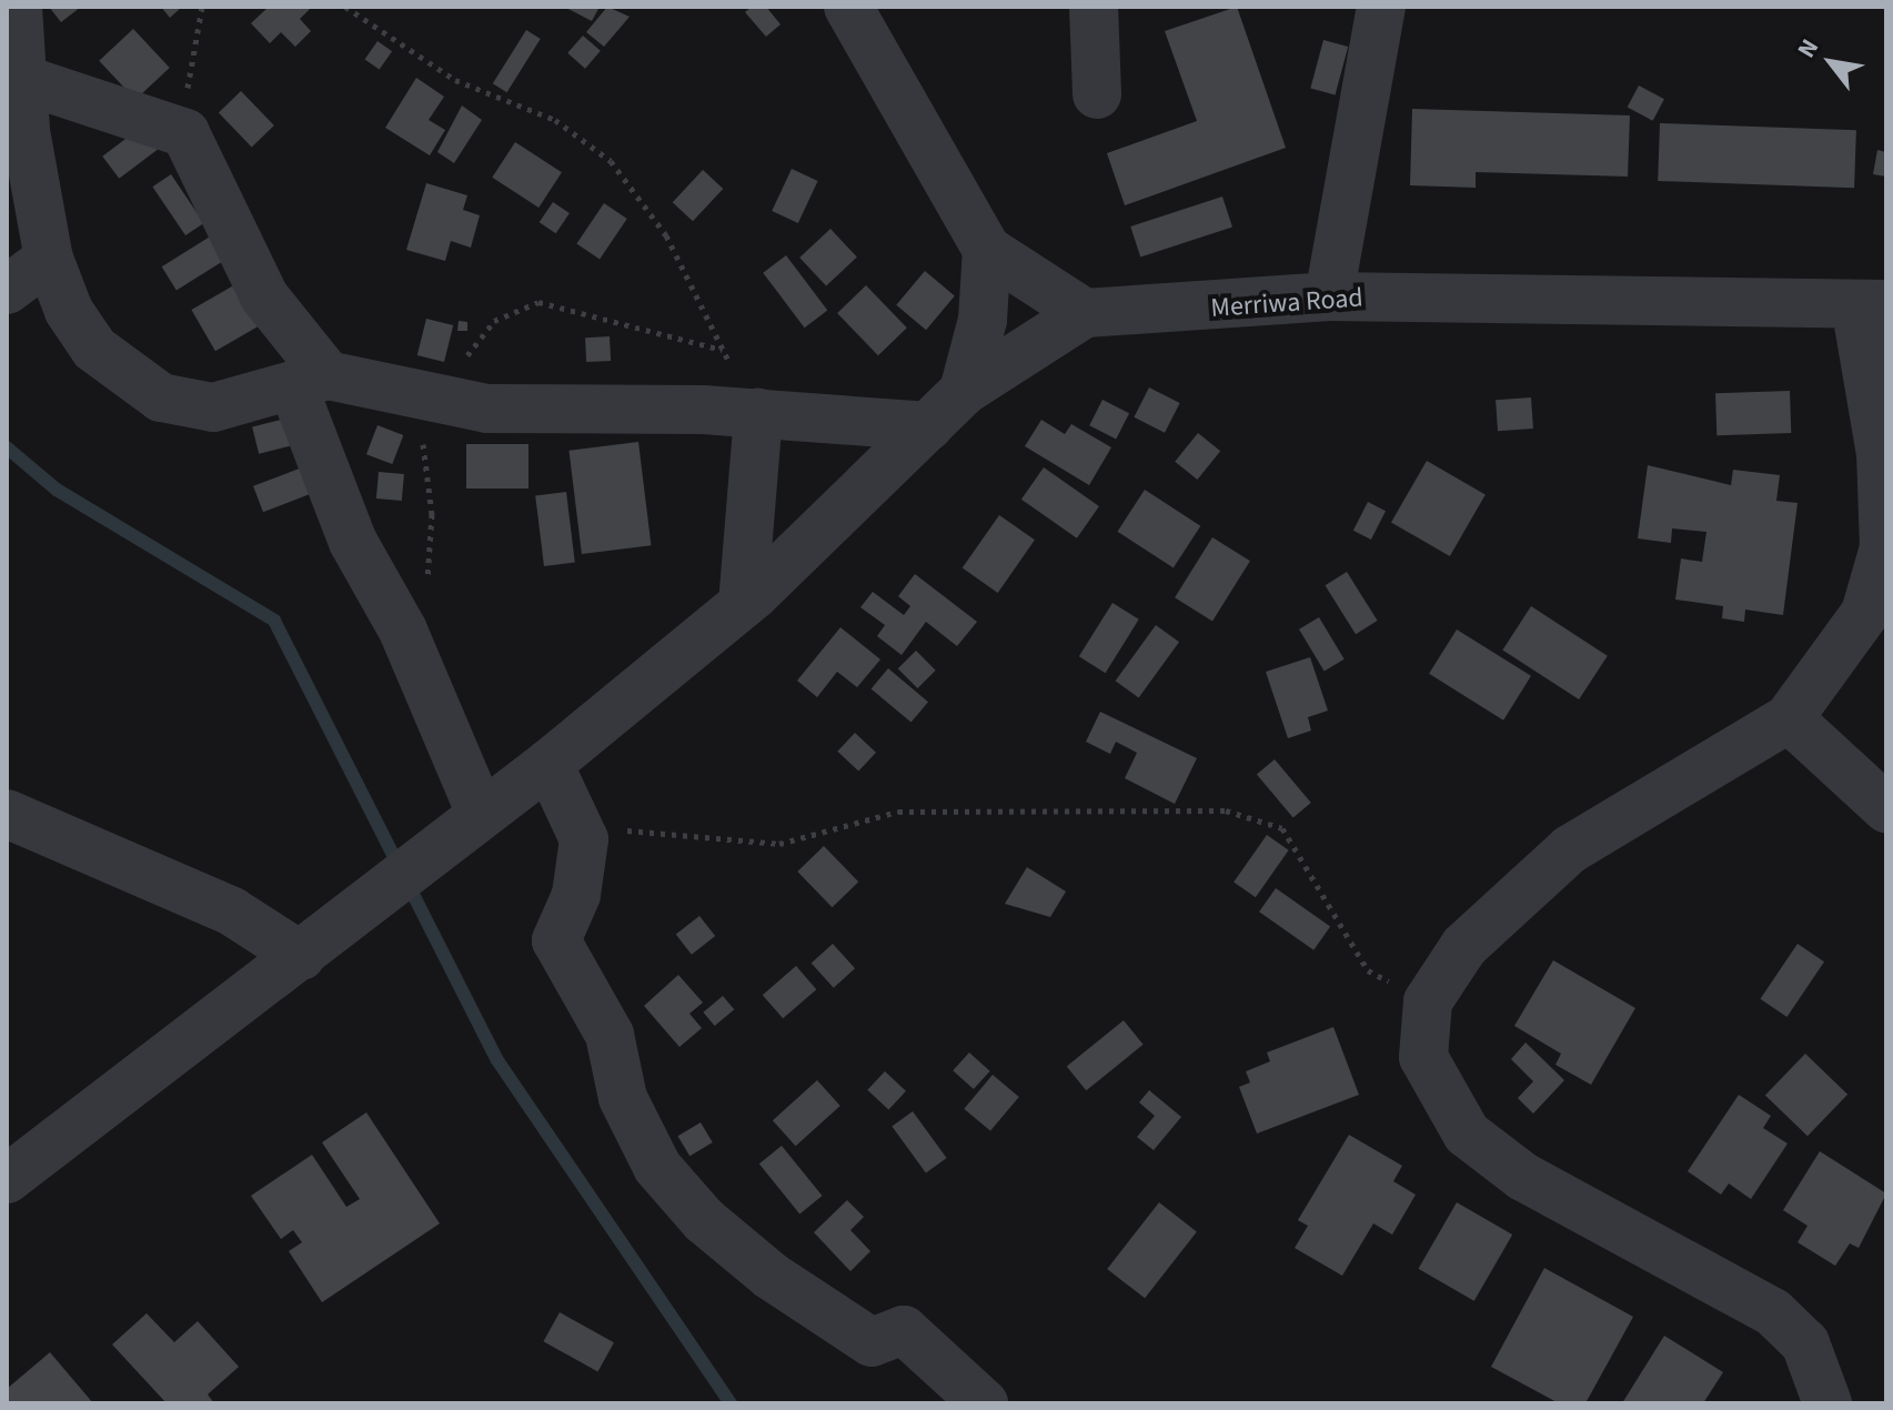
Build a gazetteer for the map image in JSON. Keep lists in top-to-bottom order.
{
  "streets": {
    "street": ["Merriwa Road"]
  },
  "north": "top left"
}
